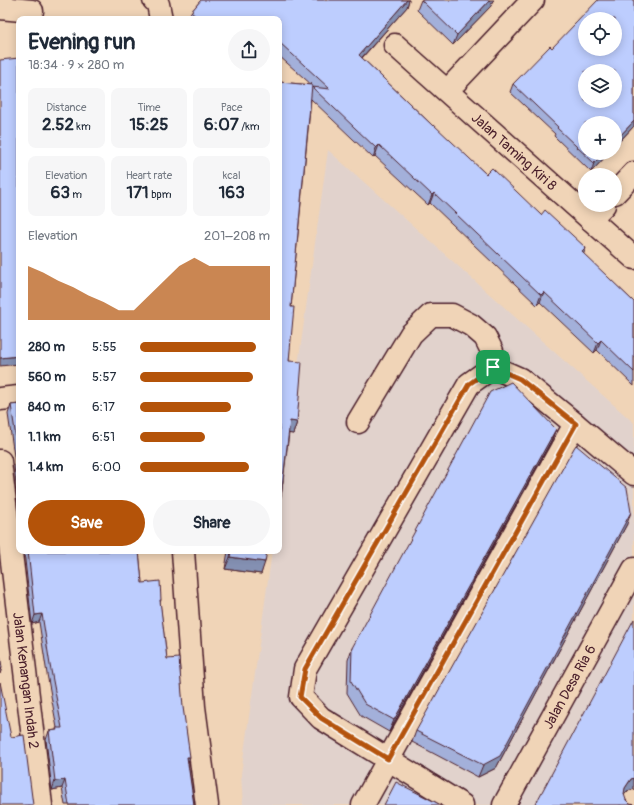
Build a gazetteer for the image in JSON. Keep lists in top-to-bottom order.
{
  "streets": {
    "street": ["Jalan Taming Kiri 8", "Jalan Kenangan Indah 2", "Jalan Desa Ria 6"]
  },
  "page": {
    "map_buttons": ["+", "−"],
    "heading": ["Evening run", "18:34 · 9 × 280 m"],
    "stats": [
      ["Distance", "2.52 km"],
      ["Time", "15:25"],
      ["Pace", "6:07 /km"],
      ["Elevation", "63 m"],
      ["Heart rate", "171 bpm"],
      ["kcal", "163"]
    ],
    "chart": ["Elevation", "201–208 m"],
    "list": [
      {
        "name": "280 m",
        "note": "5:55"
      },
      {
        "name": "560 m",
        "note": "5:57"
      },
      {
        "name": "840 m",
        "note": "6:17"
      },
      {
        "name": "1.1 km",
        "note": "6:51"
      },
      {
        "name": "1.4 km",
        "note": "6:00"
      }
    ],
    "buttons": ["Save", "Share"]
  }
}
